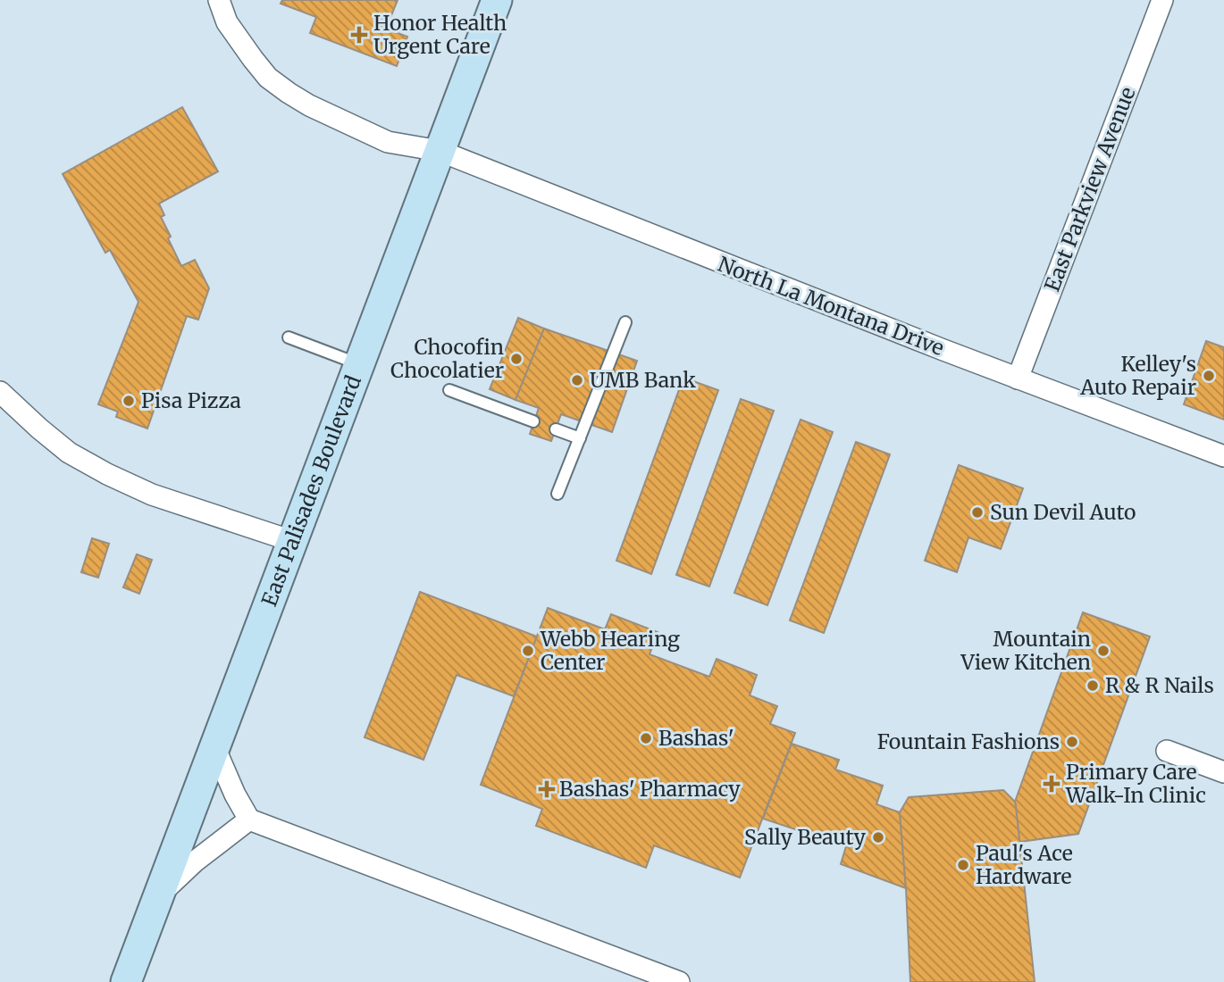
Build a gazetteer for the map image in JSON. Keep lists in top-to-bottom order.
{
  "streets": {
    "street": ["East Parkview Avenue", "North La Montana Drive", "East Palisades Boulevard"]
  },
  "crossings": [
    ["East Parkview Avenue", "North La Montana Drive"],
    ["North La Montana Drive", "East Palisades Boulevard"]
  ],
  "places": {
    "health": ["Honor Health Urgent Care", "Primary Care Walk-In Clinic", "Bashas' Pharmacy"],
    "other": [
      "Chocofin Chocolatier",
      "Kelley's Auto Repair",
      "UMB Bank",
      "Pisa Pizza",
      "Sun Devil Auto",
      "Webb Hearing Center",
      "Mountain View Kitchen",
      "R & R Nails",
      "Bashas'",
      "Fountain Fashions",
      "Sally Beauty",
      "Paul's Ace Hardware"
    ]
  }
}
